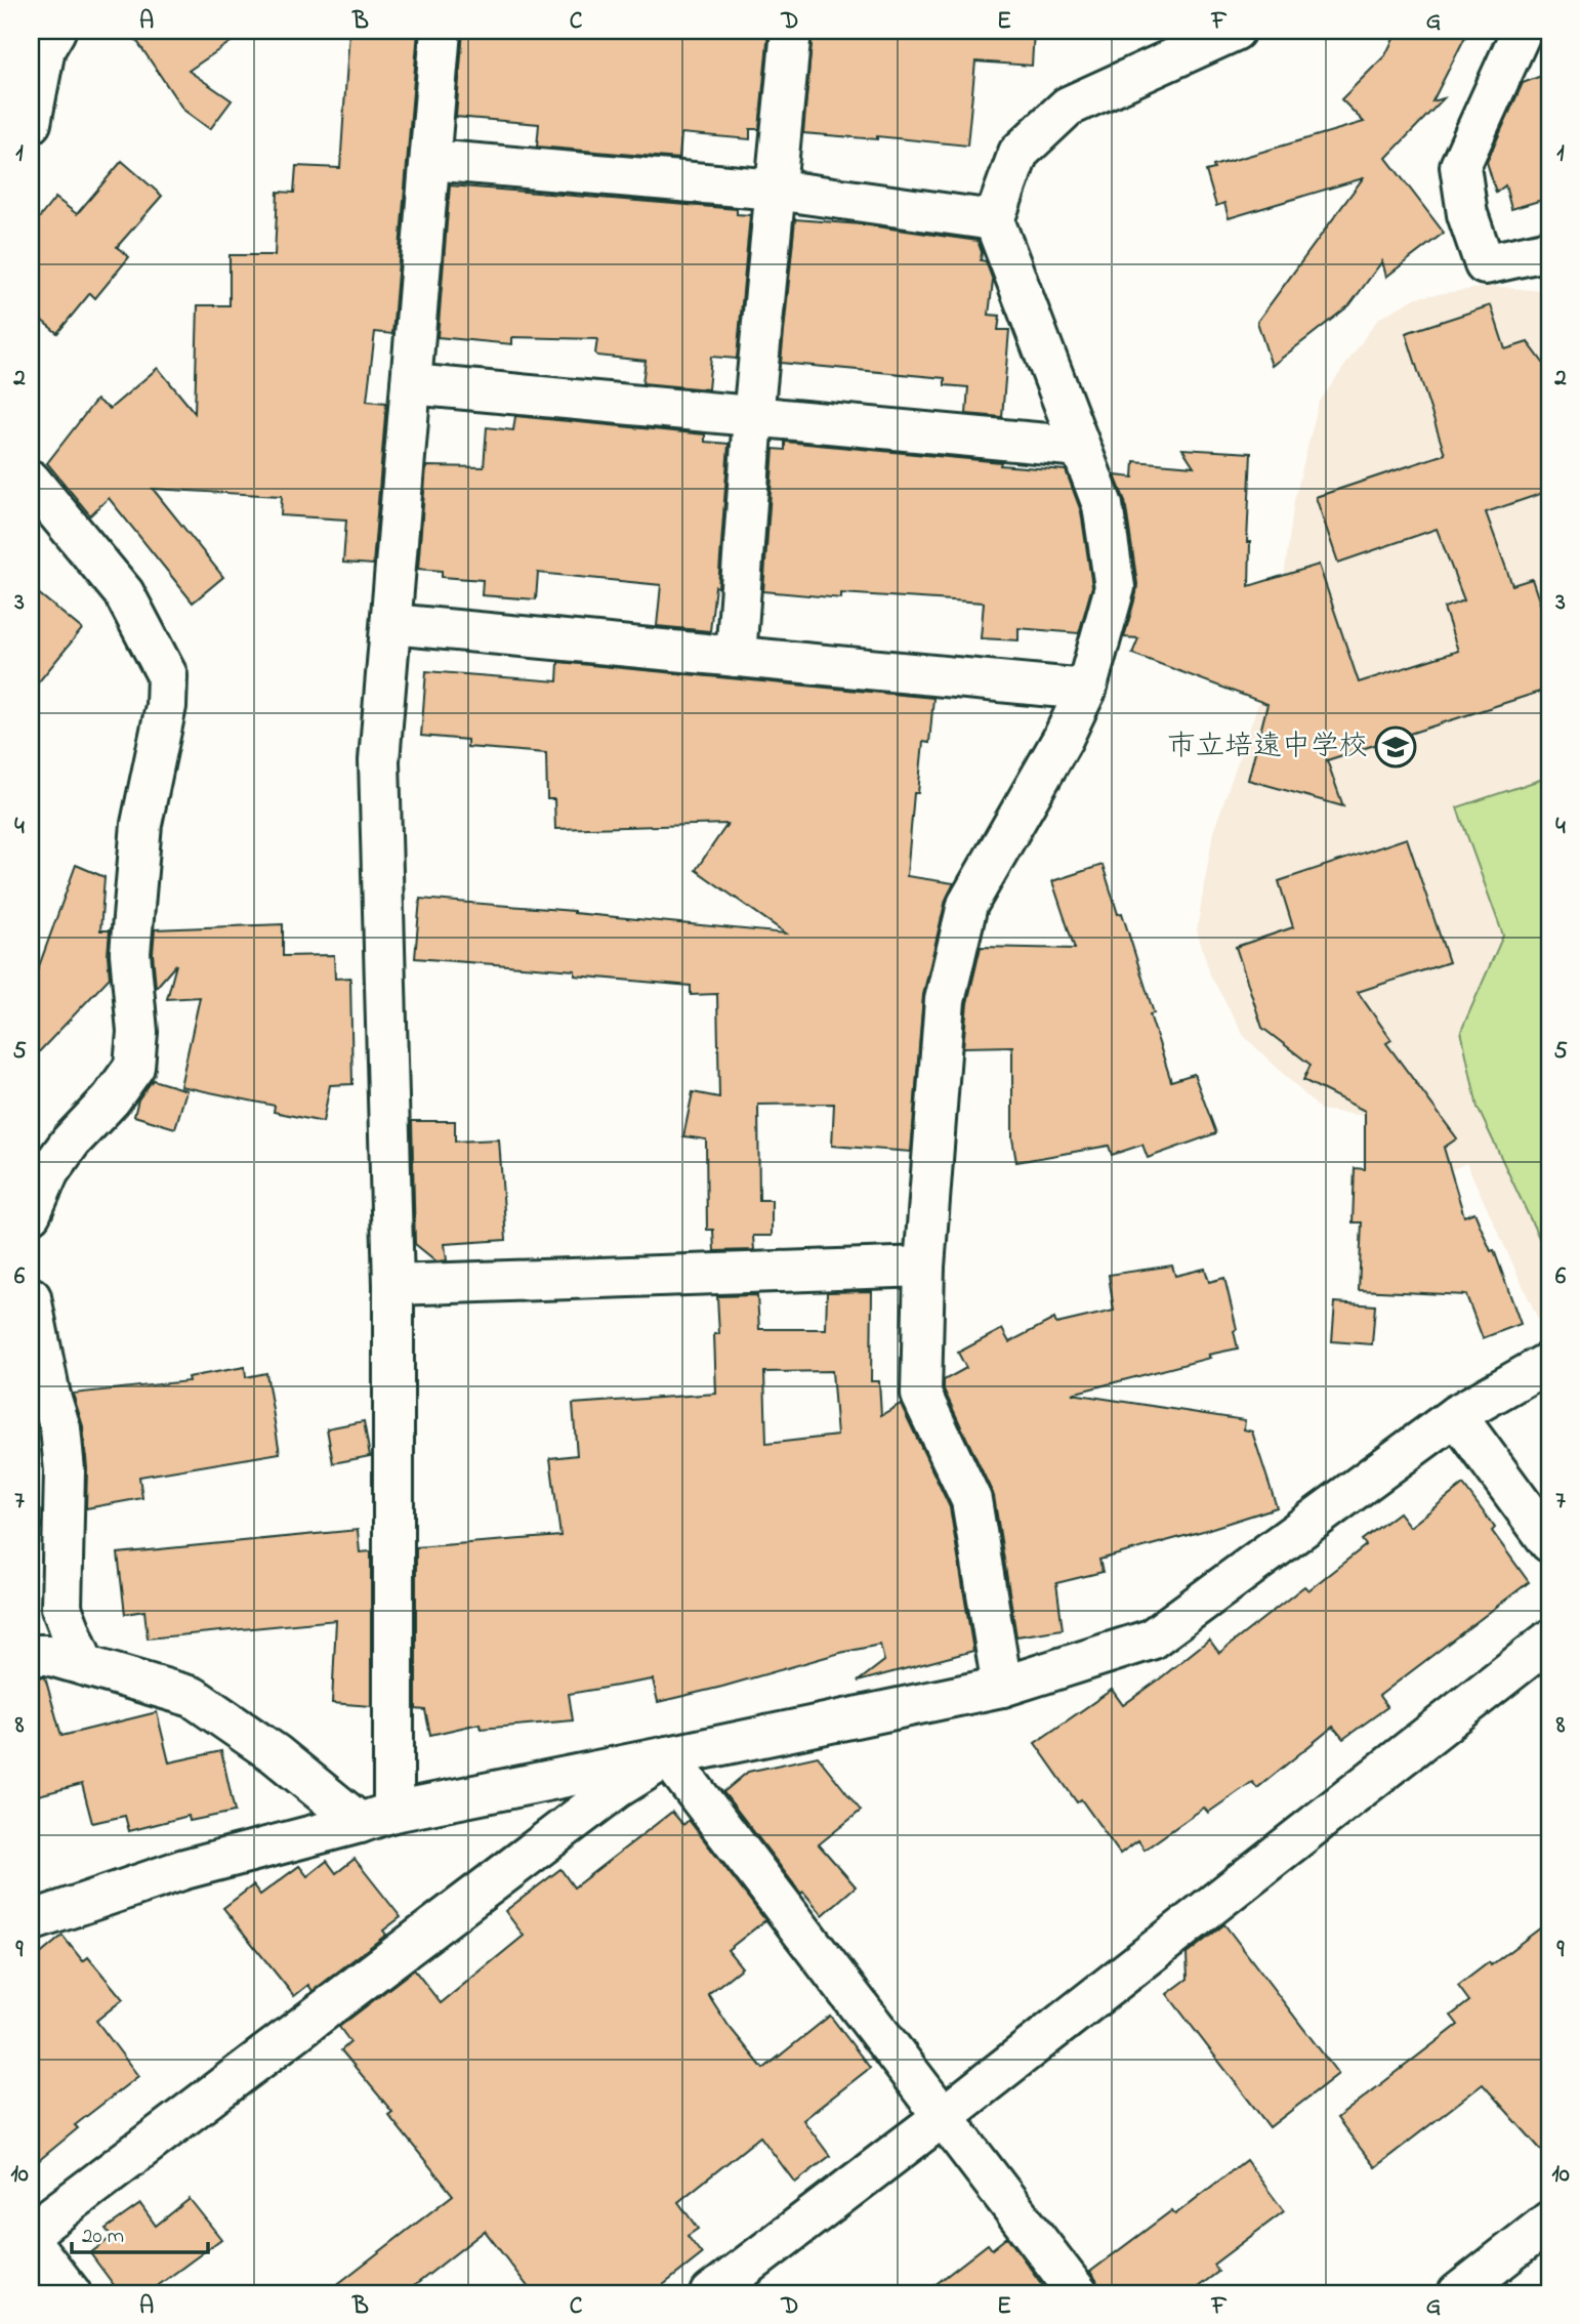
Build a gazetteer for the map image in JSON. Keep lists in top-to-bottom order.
{
  "places": {
    "school or university": ["市立培遠中学校"]
  },
  "scale_bar": "20 m",
  "grid": {
    "columns": [
      "A",
      "B",
      "C",
      "D",
      "E",
      "F",
      "G"
    ],
    "rows": [
      "1",
      "2",
      "3",
      "4",
      "5",
      "6",
      "7",
      "8",
      "9",
      "10"
    ]
  }
}
